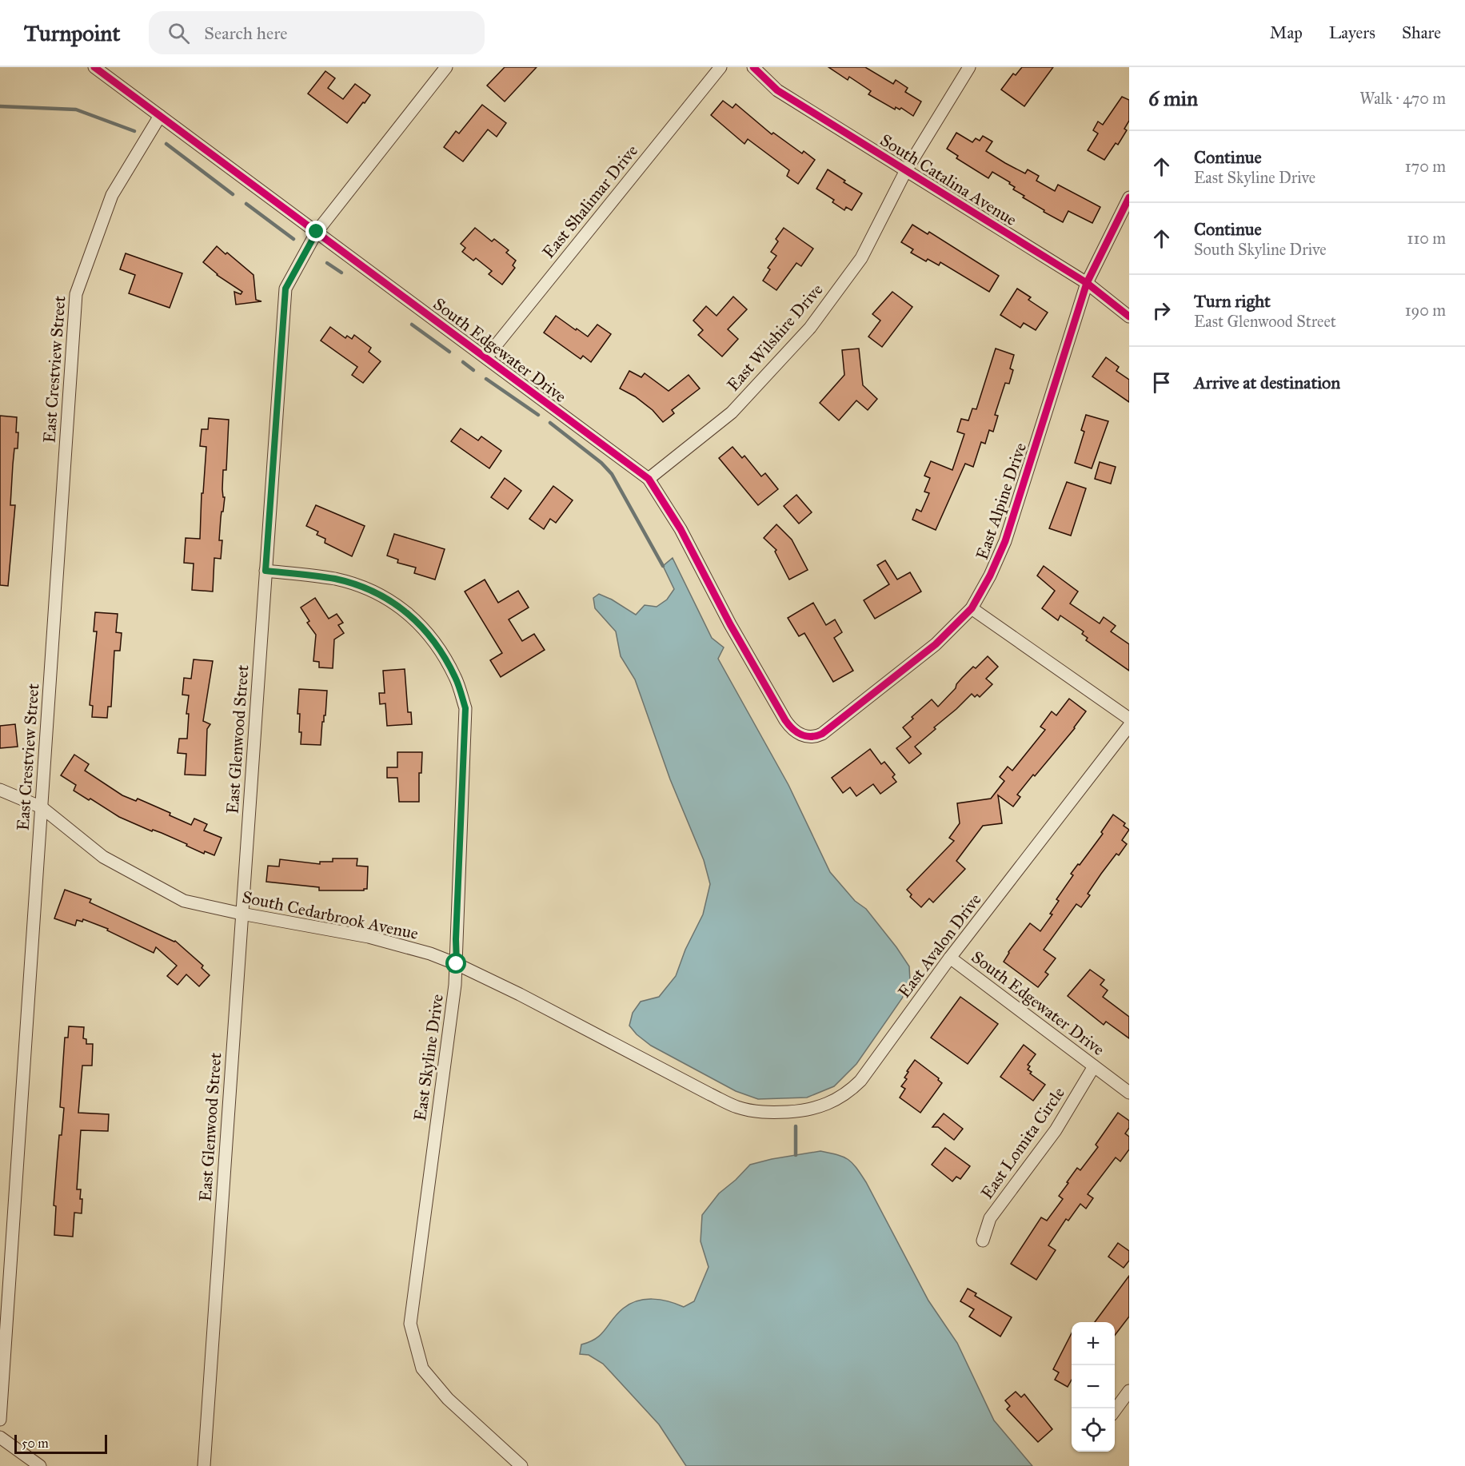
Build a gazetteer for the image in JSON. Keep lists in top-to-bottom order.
{
  "streets": {
    "street": [
      "South Catalina Avenue",
      "East Shalimar Drive",
      "East Wilshire Drive",
      "South Edgewater Drive",
      "East Crestview Street",
      "East Alpine Drive",
      "East Glenwood Street",
      "South Cedarbrook Avenue",
      "East Avalon Drive",
      "East Skyline Drive",
      "East Lomita Circle"
    ]
  },
  "crossings": [
    ["South Catalina Avenue", "East Wilshire Drive"],
    ["South Catalina Avenue", "East Alpine Drive"],
    ["East Shalimar Drive", "South Edgewater Drive"],
    ["East Wilshire Drive", "South Edgewater Drive"],
    ["South Edgewater Drive", "East Crestview Street"],
    ["South Edgewater Drive", "East Alpine Drive"],
    ["South Edgewater Drive", "East Glenwood Street"],
    ["South Edgewater Drive", "East Avalon Drive"],
    ["South Edgewater Drive", "East Lomita Circle"],
    ["East Crestview Street", "South Cedarbrook Avenue"],
    ["East Glenwood Street", "South Cedarbrook Avenue"],
    ["East Glenwood Street", "East Skyline Drive"],
    ["South Cedarbrook Avenue", "East Avalon Drive"],
    ["South Cedarbrook Avenue", "East Skyline Drive"]
  ],
  "scale_bar": "50 m",
  "page": {
    "header": "Turnpoint",
    "search": "Search here",
    "nav": ["Map", "Layers", "Share"],
    "heading": ["6 min", "Walk · 470 m"],
    "list": [
      ["Continue", "East Skyline Drive", "170 m"],
      ["Continue", "South Skyline Drive", "110 m"],
      ["Turn right", "East Glenwood Street", "190 m"],
      "Arrive at destination"
    ],
    "map_buttons": ["+", "−"],
    "scale": "50 m"
  }
}
